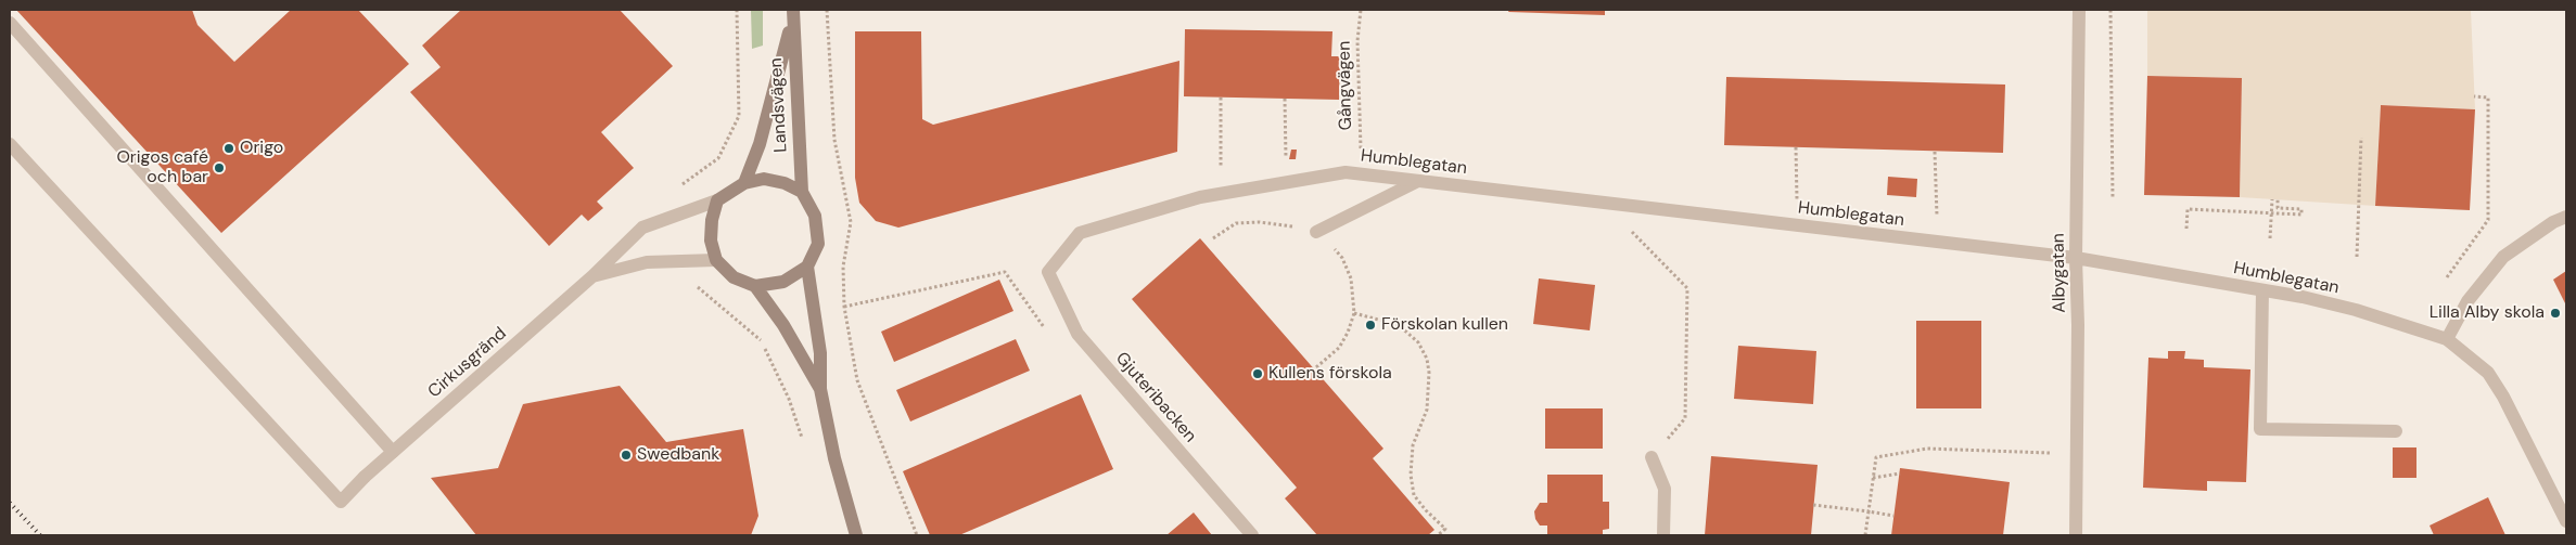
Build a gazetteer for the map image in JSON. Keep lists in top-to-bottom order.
{
  "streets": {
    "street": [
      "Landsvägen",
      "Humblegatan",
      "Albygatan",
      "Cirkusgränd",
      "Gjuteribacken"
    ],
    "path": ["Gångvägen"]
  },
  "crossings": [
    ["Landsvägen", "Cirkusgränd"],
    ["Humblegatan", "Albygatan"],
    ["Humblegatan", "Gjuteribacken"]
  ],
  "places": [
    "Origo",
    "Origos café och bar",
    "Lilla Alby skola",
    "Förskolan kullen",
    "Kullens förskola",
    "Swedbank"
  ]
}
